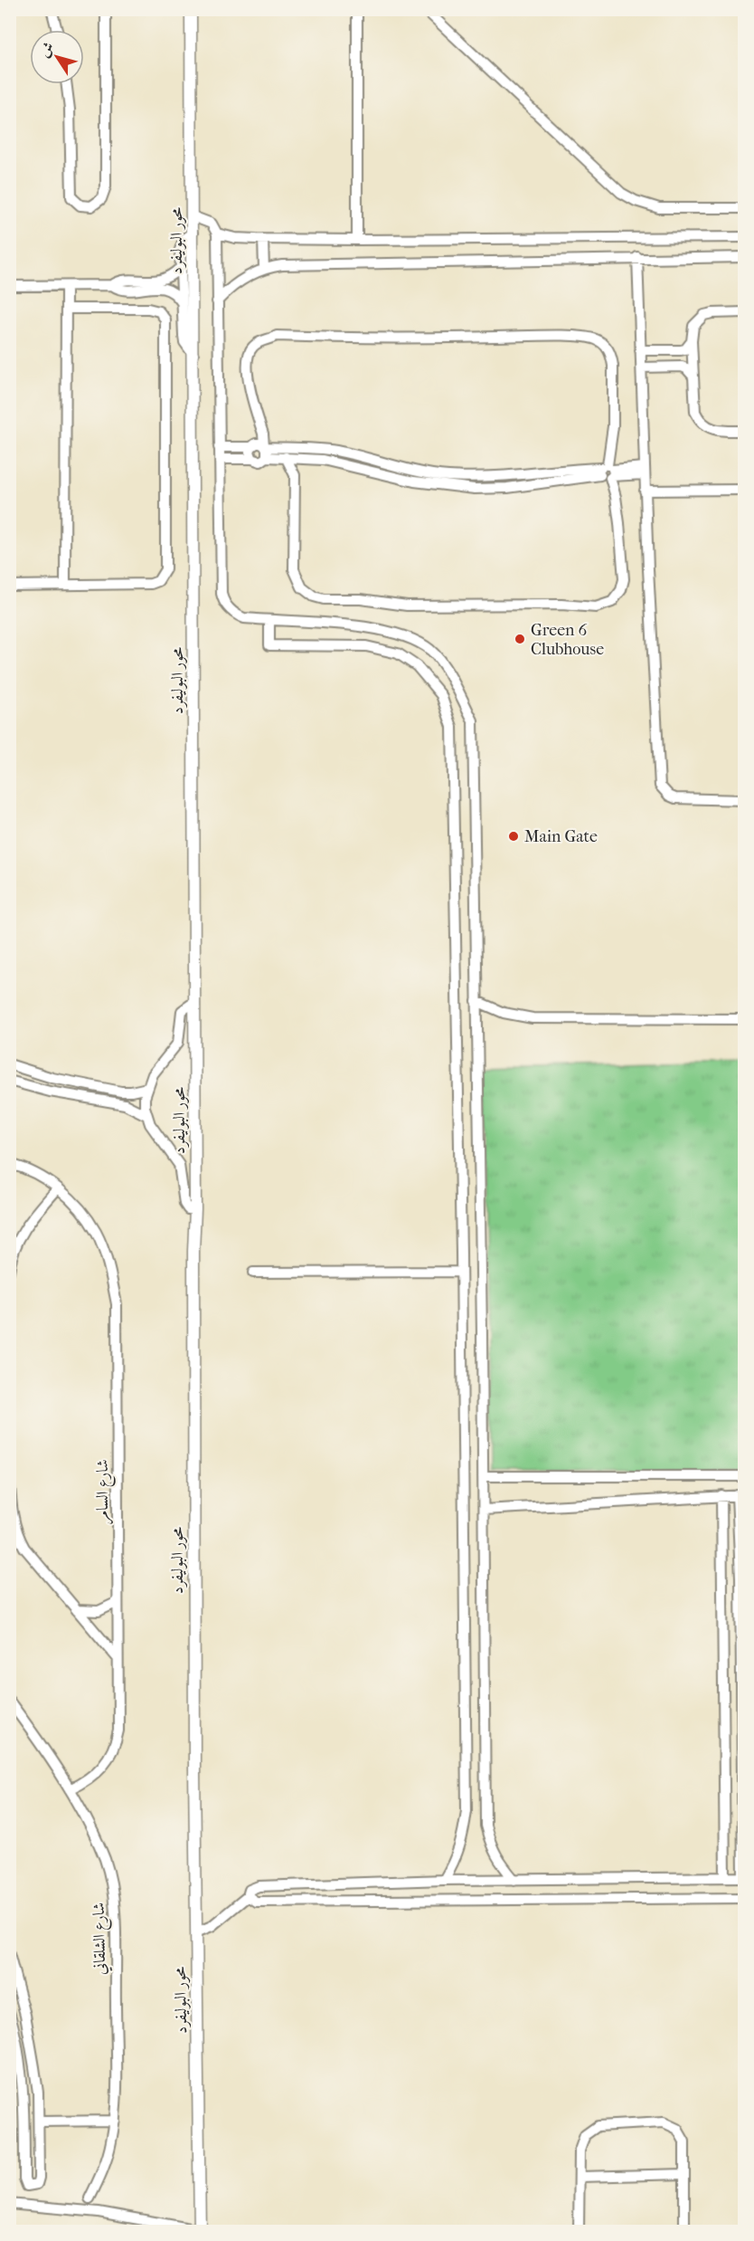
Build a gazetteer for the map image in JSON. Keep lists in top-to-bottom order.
{
  "streets": {
    "street": ["محور البوليفرد", "شارع السامر", "شارع الشلقاني"]
  },
  "crossings": [
    ["شارع السامر", "شارع الشلقاني"]
  ],
  "places": ["Green 6 Clubhouse", "Main Gate"],
  "north": "top left"
}
